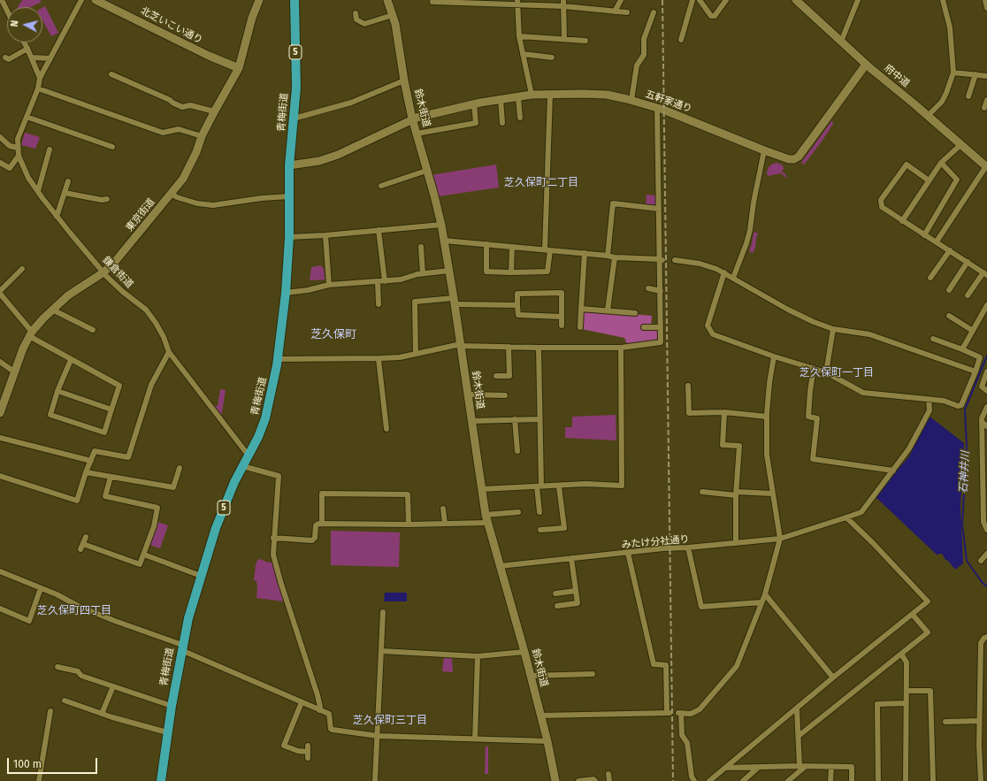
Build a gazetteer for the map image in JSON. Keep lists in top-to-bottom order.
{
  "streets": {
    "main road": ["5", "青梅街道"],
    "street": [
      "北芝いこい通り",
      "府中道",
      "五軒家通り",
      "鈴木街道",
      "東京街道",
      "鎌倉街道",
      "みたけ分社通り"
    ]
  },
  "crossings": [
    ["北芝いこい通り", "東京街道"],
    ["府中道", "五軒家通り"],
    ["五軒家通り", "鈴木街道"],
    ["五軒家通り", "青梅街道"],
    ["鈴木街道", "みたけ分社通り"],
    ["青梅街道", "鎌倉街道"],
    ["東京街道", "鎌倉街道"]
  ],
  "districts": [
    "芝久保町二丁目",
    "芝久保町",
    "芝久保町一丁目",
    "芝久保町四丁目",
    "芝久保町三丁目"
  ],
  "water": ["石神井川"],
  "scale_bar": "100 m",
  "north": "left"
}
